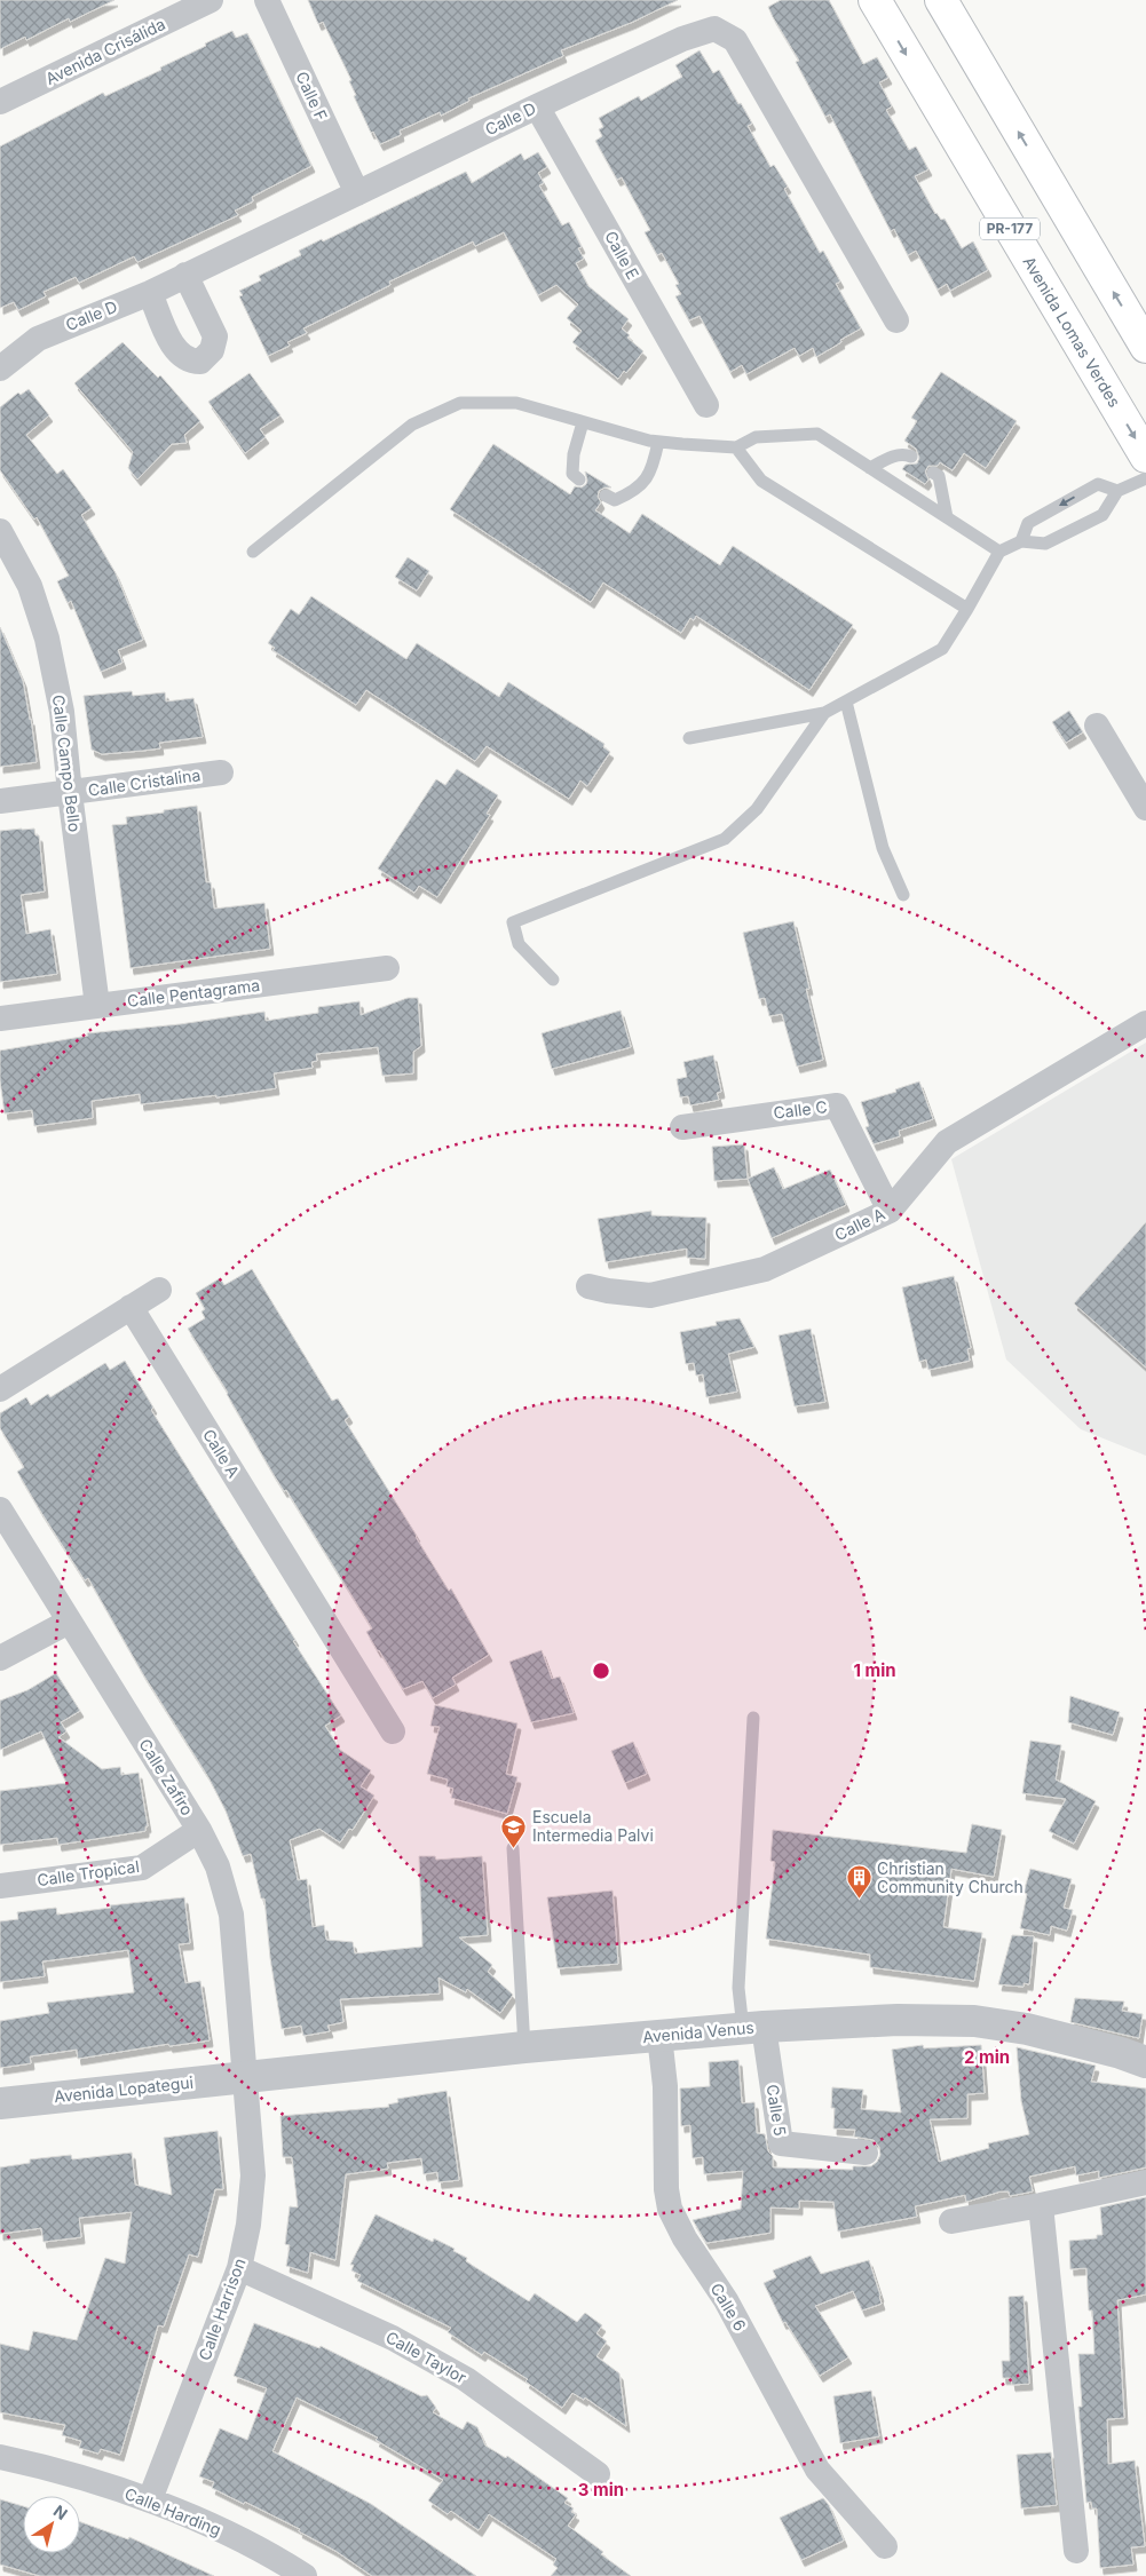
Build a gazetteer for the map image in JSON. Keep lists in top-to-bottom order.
{
  "streets": {
    "main road": ["PR-177", "Avenida Lomas Verdes"],
    "street": [
      "Avenida Crisálida",
      "Calle F",
      "Calle D",
      "Calle E",
      "Calle Campo Bello",
      "Calle Cristalina",
      "Calle Pentagrama",
      "Calle C",
      "Calle A",
      "Calle Zafiro",
      "Calle Tropical",
      "Avenida Venus",
      "Avenida Lopategui",
      "Calle 5",
      "Calle 6",
      "Calle Harrison",
      "Calle Taylor",
      "Calle Harding"
    ]
  },
  "crossings": [
    ["Calle F", "Calle D"],
    ["Calle D", "Calle E"],
    ["Calle Campo Bello", "Calle Cristalina"],
    ["Calle Campo Bello", "Calle Pentagrama"],
    ["Calle C", "Calle A"],
    ["Calle Zafiro", "Calle Tropical"],
    ["Calle Zafiro", "Avenida Venus"],
    ["Calle Zafiro", "Avenida Lopategui"],
    ["Calle Zafiro", "Calle Harrison"],
    ["Avenida Venus", "Avenida Lopategui"],
    ["Avenida Venus", "Calle 5"],
    ["Avenida Venus", "Calle 6"],
    ["Avenida Venus", "Calle Harrison"],
    ["Avenida Lopategui", "Calle Harrison"],
    ["Calle Harrison", "Calle Taylor"],
    ["Calle Harrison", "Calle Harding"]
  ],
  "places": {
    "school or university": ["Escuela Intermedia Palvi"],
    "building": ["Christian Community Church"]
  },
  "north": "top right",
  "rings": ["1 min", "2 min", "3 min"]
}
